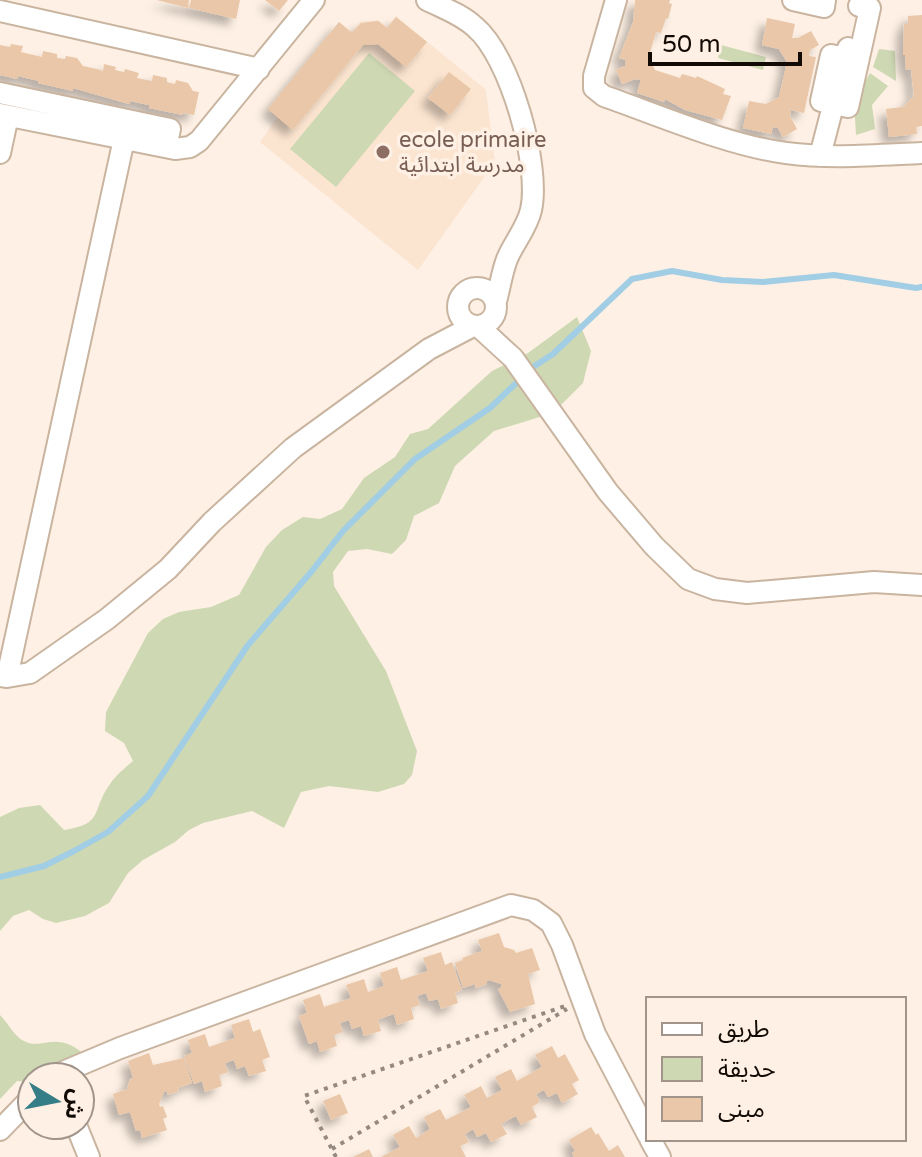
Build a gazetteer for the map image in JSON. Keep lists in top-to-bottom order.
{
  "places": ["ecole primaire مدرسة ابتدائية"],
  "legend": ["طريق", "حديقة", "مبنى"],
  "scale_bar": "50 m",
  "north": "right"
}
